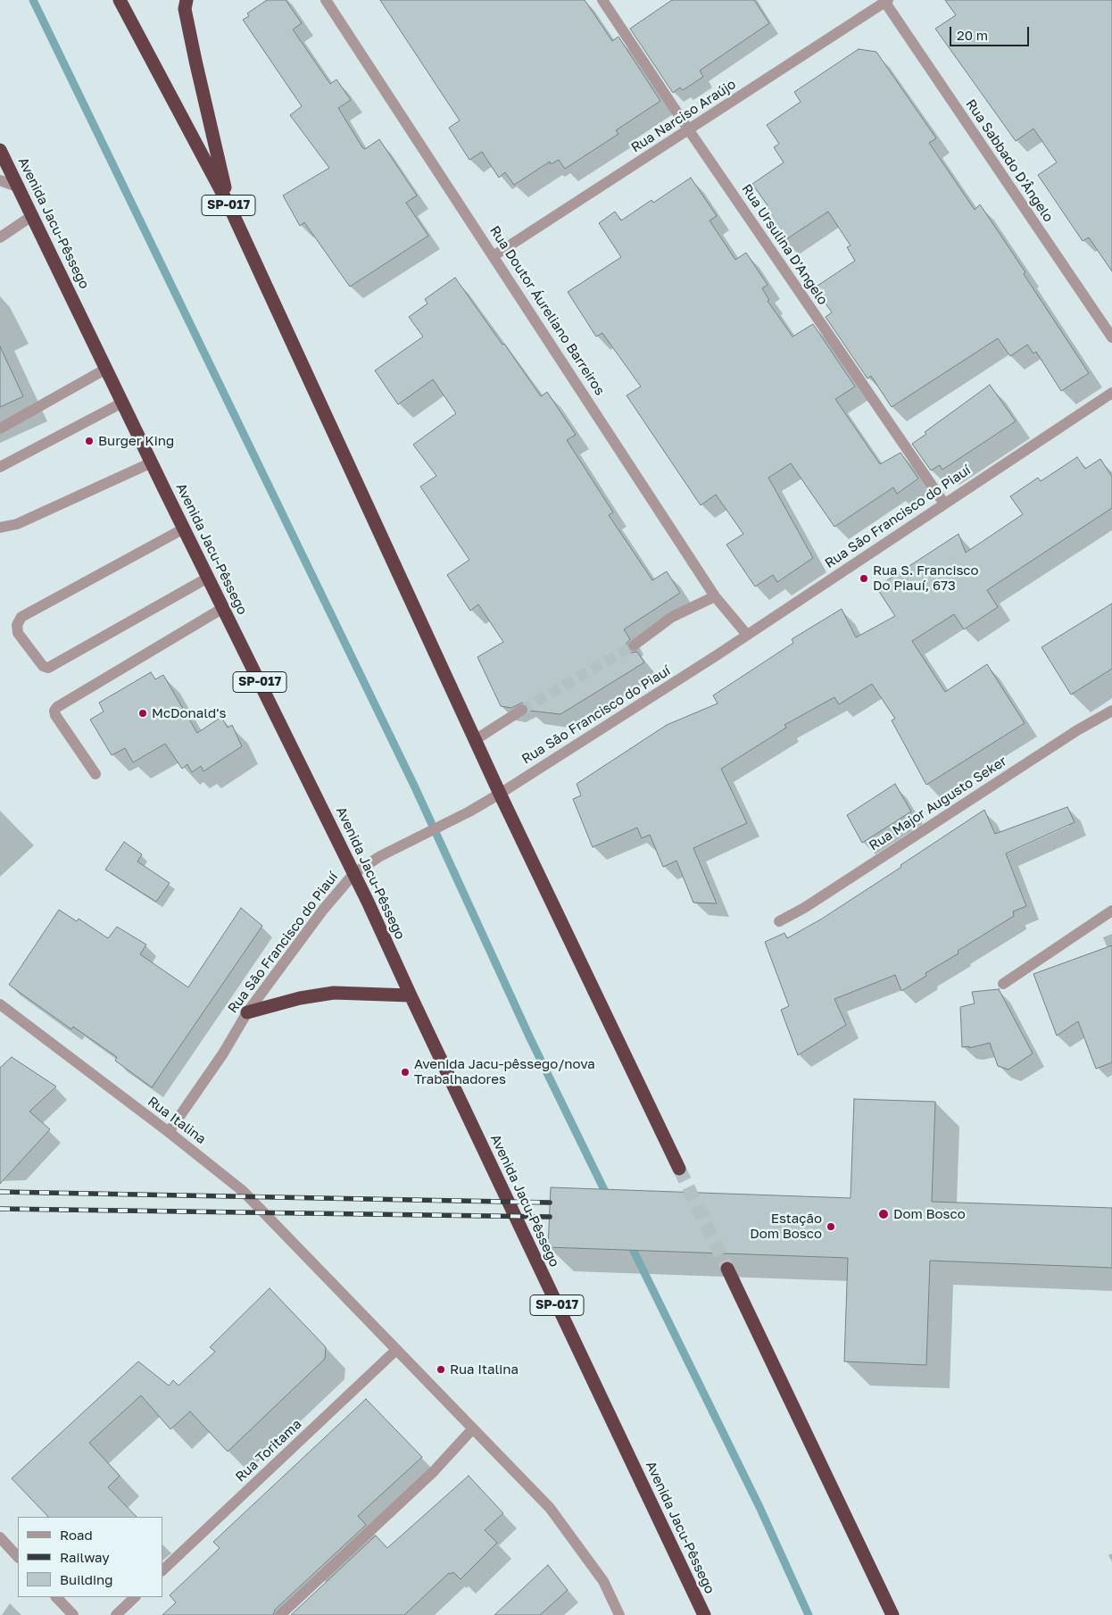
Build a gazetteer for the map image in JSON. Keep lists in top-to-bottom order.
{
  "streets": {
    "highway": ["SP-017", "Avenida Jacu-Pêssego"],
    "street": [
      "Rua Narciso Araújo",
      "Rua Sabbado D'Ângelo",
      "Rua Ursulina D'Angelo",
      "Rua Doutor Áureliano Barreiros",
      "Rua São Francisco do Piauí",
      "Rua Major Augusto Seker",
      "Rua Italina",
      "Rua Toritama"
    ]
  },
  "crossings": [
    ["Rua Narciso Araújo", "Rua Sabbado D'Ângelo"],
    ["Rua Narciso Araújo", "Rua Ursulina D'Angelo"],
    ["Rua Narciso Araújo", "Rua Doutor Áureliano Barreiros"],
    ["SP-017", "Rua São Francisco do Piauí"],
    ["Avenida Jacu-Pêssego", "Rua São Francisco do Piauí"],
    ["Rua Ursulina D'Angelo", "Rua São Francisco do Piauí"],
    ["Rua Doutor Áureliano Barreiros", "Rua São Francisco do Piauí"],
    ["Rua São Francisco do Piauí", "Rua Italina"],
    ["Rua Italina", "Rua Toritama"]
  ],
  "places": [
    "Burger King",
    "Rua S. Francisco Do Piauí, 673",
    "McDonald's",
    "Avenida Jacu-pêssego/nova Trabalhadores",
    "Dom Bosco",
    "Estação Dom Bosco",
    "Rua Italina"
  ],
  "legend": ["Road", "Railway", "Building"],
  "scale_bar": "20 m"
}
